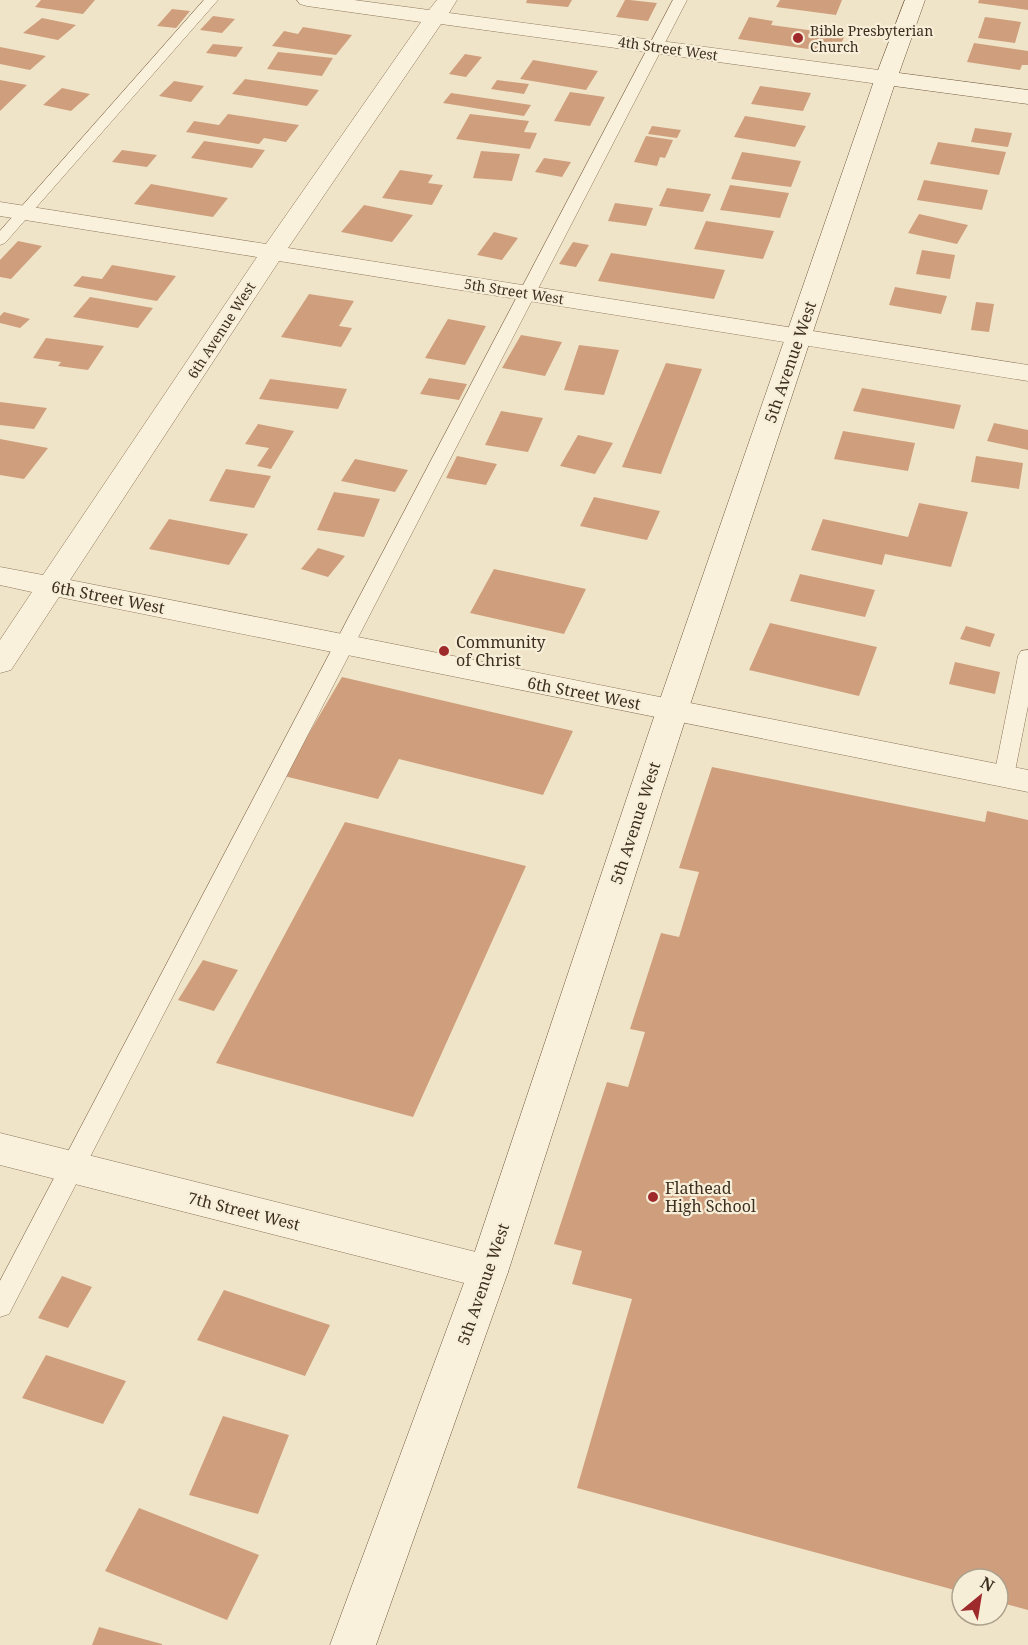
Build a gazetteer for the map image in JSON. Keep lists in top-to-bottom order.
{
  "streets": {
    "street": [
      "4th Street West",
      "5th Street West",
      "6th Avenue West",
      "5th Avenue West",
      "6th Street West",
      "7th Street West"
    ]
  },
  "crossings": [
    ["4th Street West", "6th Avenue West"],
    ["4th Street West", "5th Avenue West"],
    ["5th Street West", "6th Avenue West"],
    ["5th Street West", "5th Avenue West"],
    ["6th Avenue West", "6th Street West"],
    ["5th Avenue West", "6th Street West"],
    ["5th Avenue West", "7th Street West"]
  ],
  "places": ["Bible Presbyterian Church", "Community of Christ", "Flathead High School"],
  "north": "top right"
}
